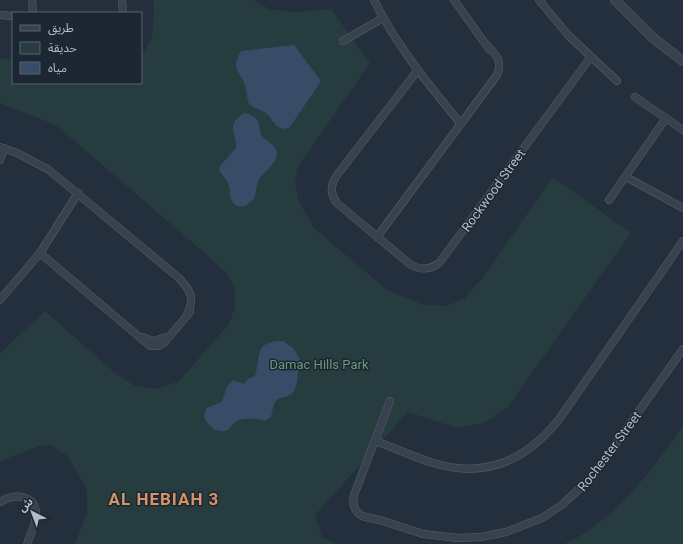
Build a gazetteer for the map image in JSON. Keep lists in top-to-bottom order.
{
  "streets": {
    "street": ["Rockwood Street", "Rochester Street"]
  },
  "districts": ["AL HEBIAH 3"],
  "parks": ["Damac Hills Park"],
  "legend": ["طريق", "حديقة", "مياه"],
  "north": "top left"
}
